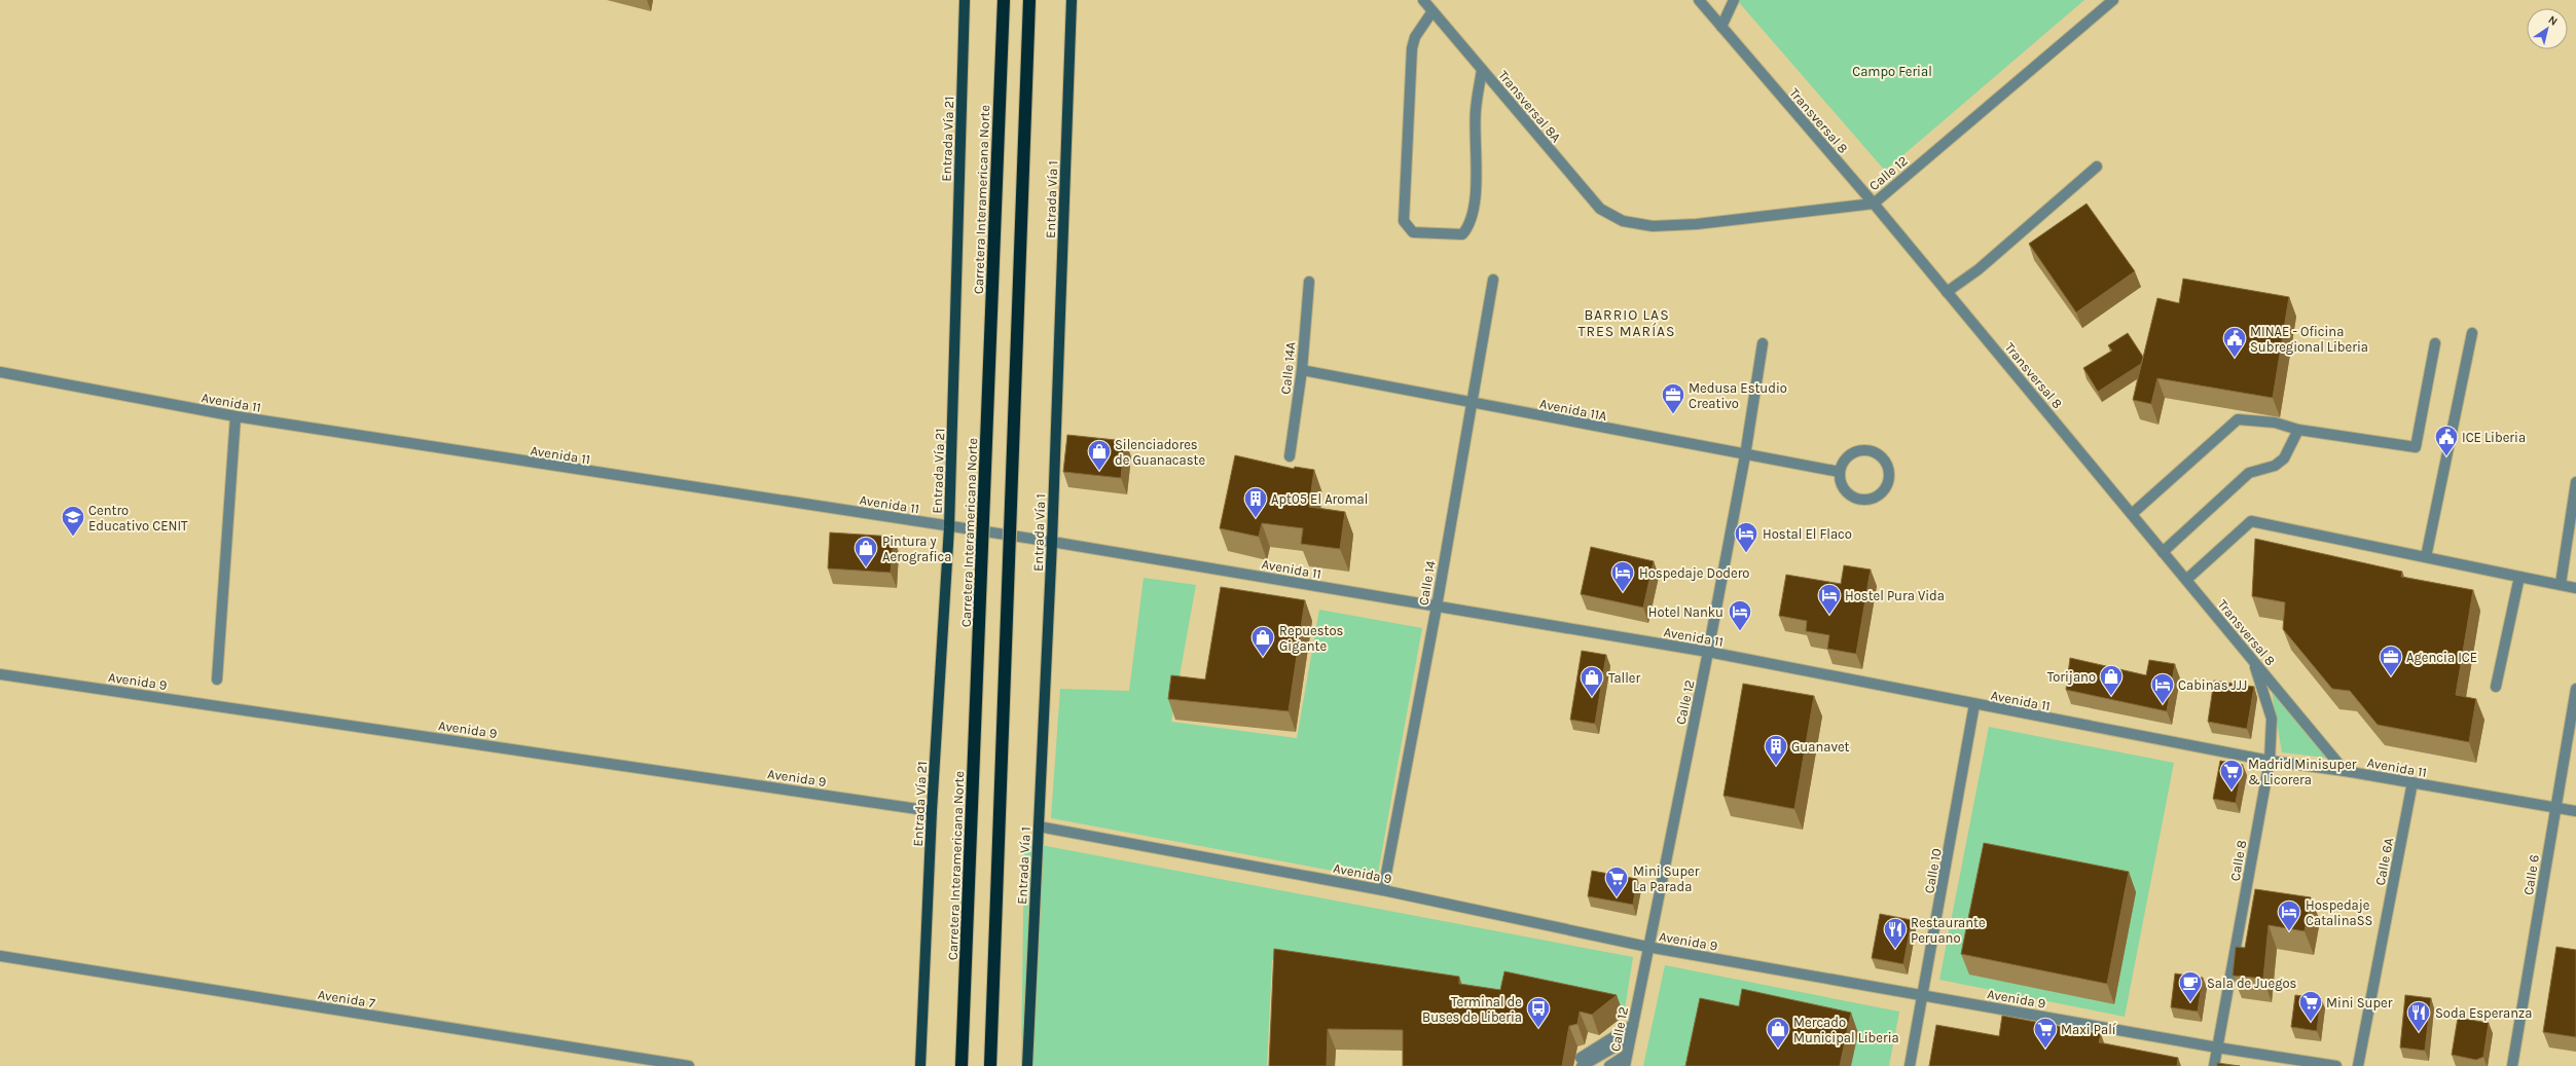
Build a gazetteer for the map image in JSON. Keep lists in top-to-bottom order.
{
  "streets": {
    "highway": ["Carretera Interamericana Norte"],
    "main road": ["Entrada Vía 21", "Entrada Vía 1"],
    "street": [
      "Transversal 8A",
      "Transversal 8",
      "Calle 12",
      "Calle 14A",
      "Avenida 11",
      "Avenida 11A",
      "Calle 14",
      "Avenida 9",
      "Calle 8",
      "Calle 6A",
      "Calle 10",
      "Calle 6",
      "Avenida 7"
    ]
  },
  "crossings": [
    ["Transversal 8A", "Calle 12"],
    ["Transversal 8", "Calle 12"],
    ["Transversal 8", "Avenida 11"],
    ["Transversal 8", "Calle 8"],
    ["Entrada Vía 21", "Avenida 11"],
    ["Entrada Vía 21", "Avenida 9"],
    ["Calle 12", "Avenida 11"],
    ["Calle 12", "Avenida 11A"],
    ["Calle 12", "Avenida 9"],
    ["Entrada Vía 1", "Avenida 11"],
    ["Entrada Vía 1", "Avenida 9"],
    ["Calle 14A", "Avenida 11A"],
    ["Avenida 11", "Calle 14"],
    ["Avenida 11", "Calle 8"],
    ["Avenida 11", "Calle 6A"],
    ["Avenida 11", "Calle 10"],
    ["Avenida 11", "Calle 6"],
    ["Avenida 11A", "Calle 14"],
    ["Calle 14", "Avenida 9"],
    ["Avenida 9", "Calle 8"],
    ["Avenida 9", "Calle 10"]
  ],
  "districts": ["BARRIO LAS TRES MARÍAS"],
  "parks": ["Campo Ferial"],
  "places": {
    "public building": ["MINAE - Oficina Subregional Liberia", "ICE Liberia"],
    "office": ["Medusa Estudio Creativo", "Agencia ICE"],
    "shop": [
      "Silenciadores de Guanacaste",
      "Pintura y Aerografica",
      "Repuestos Gigante",
      "Torijano",
      "Taller",
      "Mercado Municipal Liberia"
    ],
    "building": ["Apt05 El Aromal", "Guanavet"],
    "school or university": ["Centro Educativo CENIT"],
    "hotel": [
      "Hostal El Flaco",
      "Hospedaje Dodero",
      "Hostel Pura Vida",
      "Hotel Nanku",
      "Cabinas JJJ",
      "Hospedaje CatalinaSS"
    ],
    "supermarket": [
      "Madrid Minisuper & Licorera",
      "Mini Super La Parada",
      "Mini Super",
      "Maxi Palí"
    ],
    "restaurant": ["Restaurante Peruano", "Soda Esperanza"],
    "cafe": ["Sala de Juegos"],
    "bus stop": ["Terminal de Buses de Liberia"]
  },
  "north": "top right"
}
